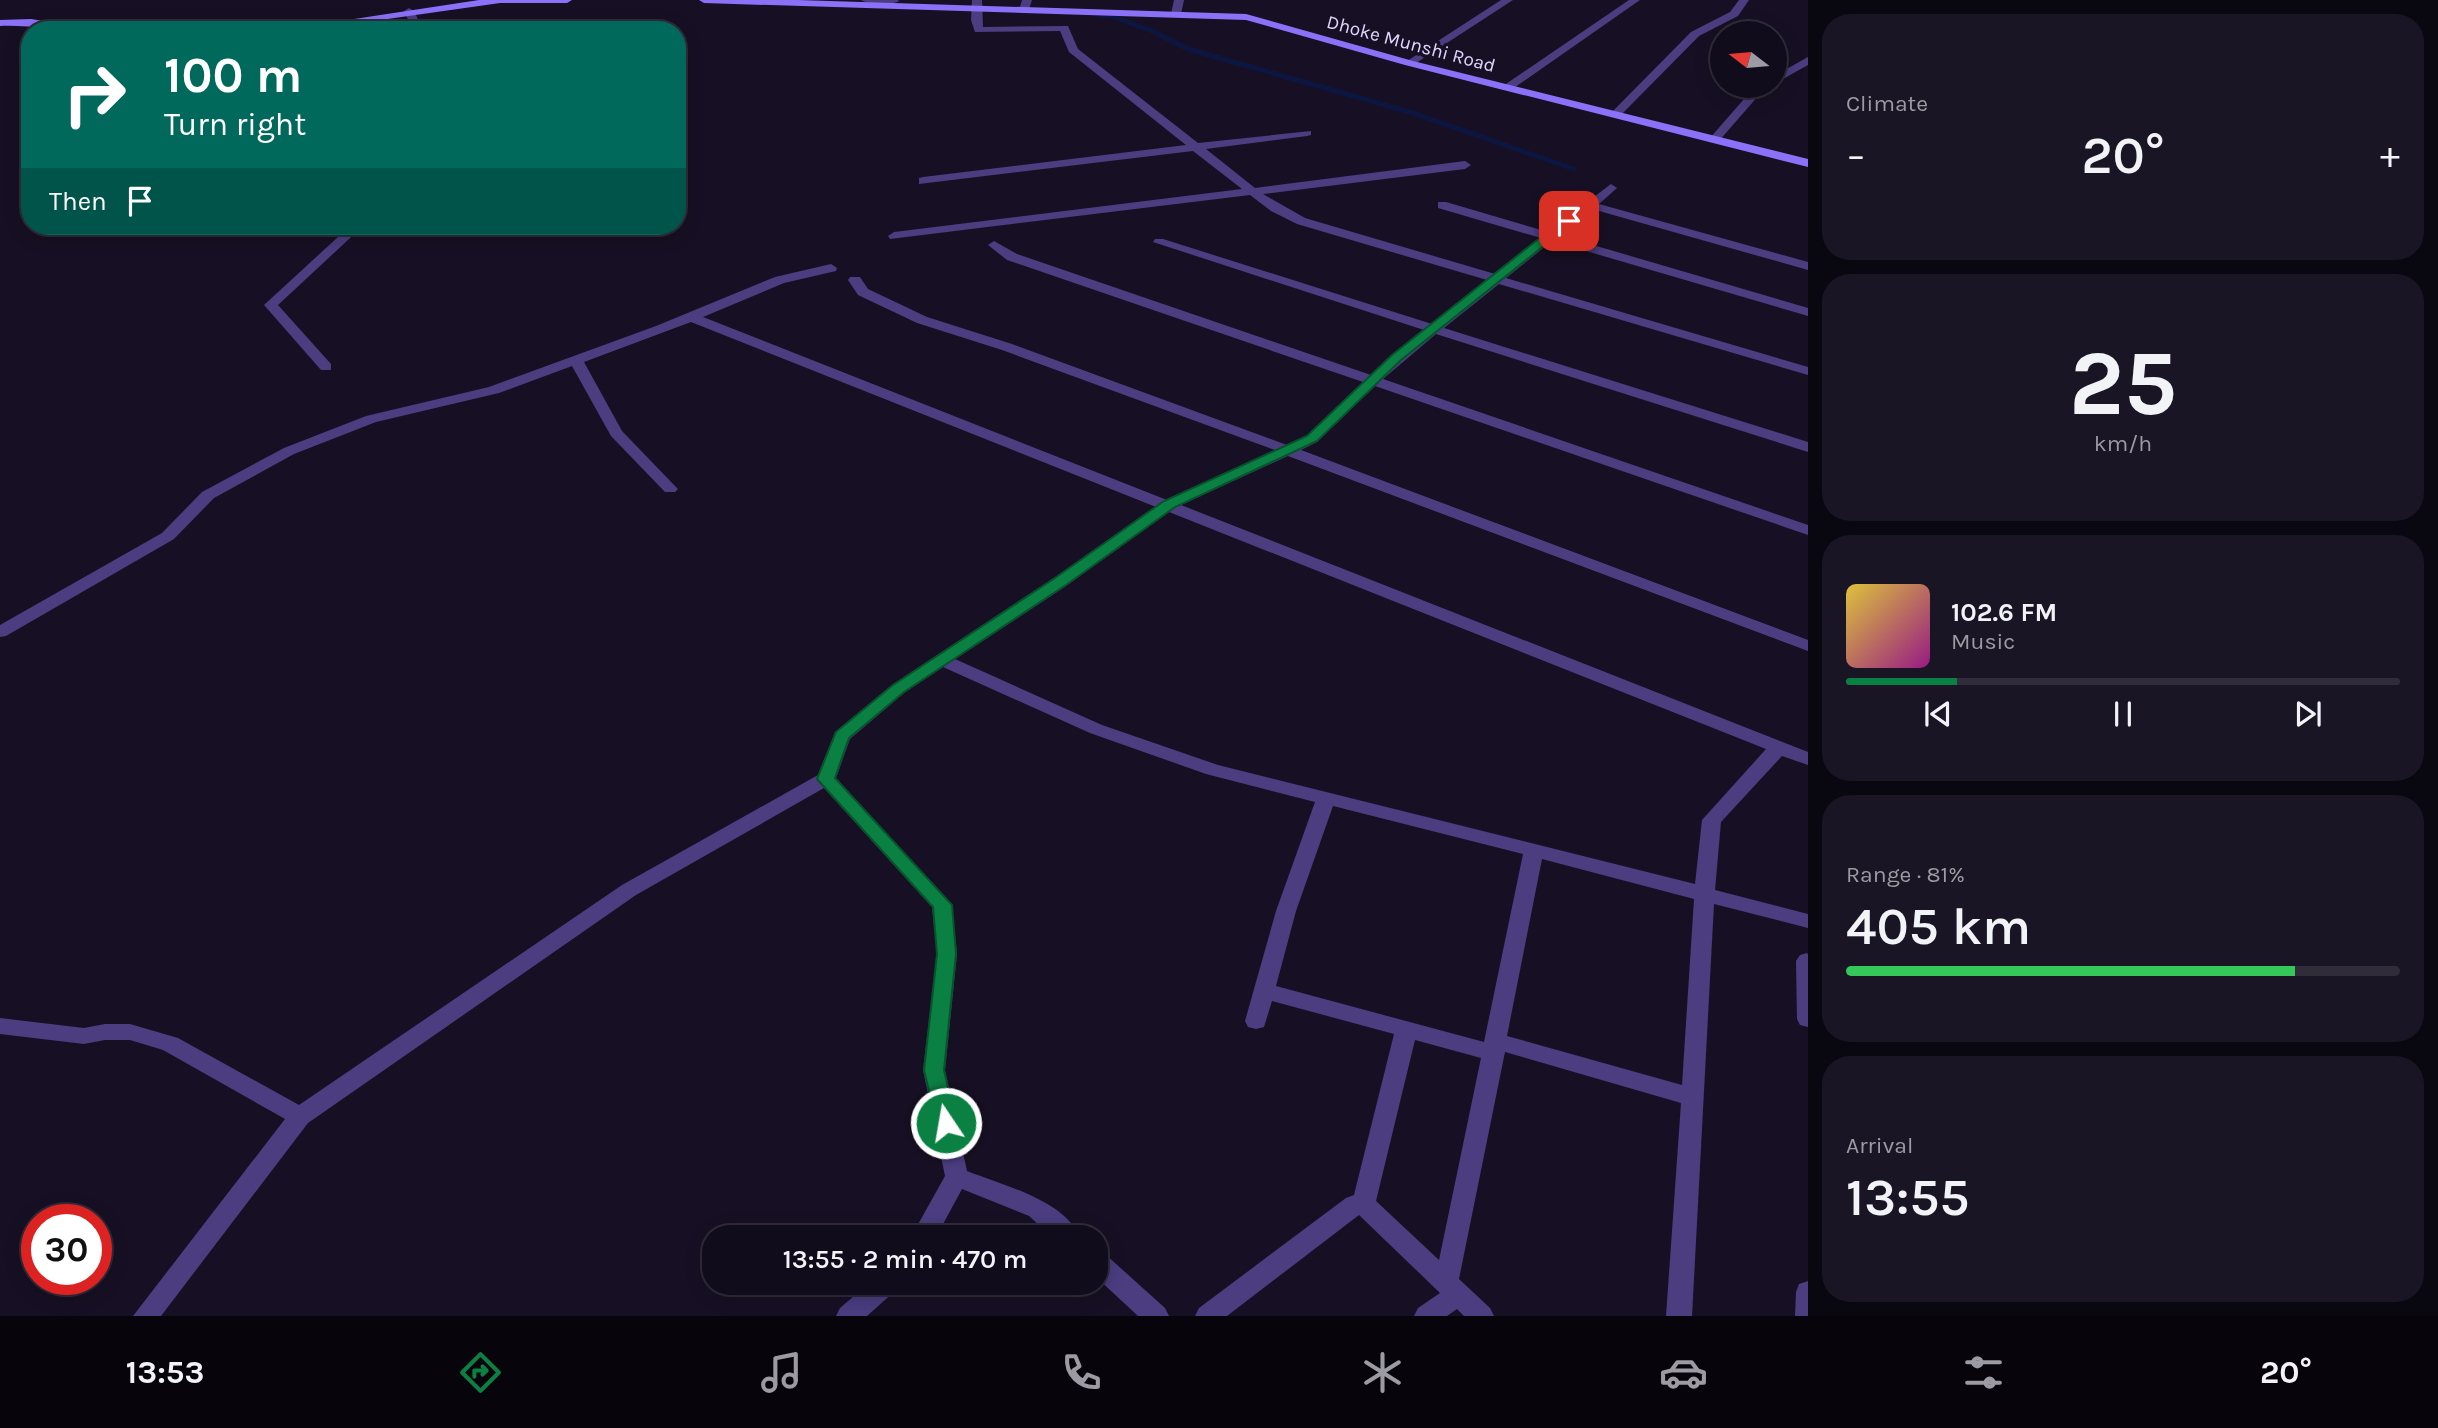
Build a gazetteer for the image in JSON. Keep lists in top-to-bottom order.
{
  "streets": {
    "street": ["Dhoke Munshi Road"]
  },
  "north": "left",
  "page": {
    "tile": [
      "Climate",
      ["25", "km/h"],
      ["Range · 81%", "405 km"],
      ["Arrival", "13:55"]
    ],
    "turn": ["100 m", "Turn right"],
    "heat": ["−", "20°", "+"],
    "then": "Then",
    "song": ["102.6 FM", "Music"],
    "limit": "30",
    "trip": "13:55 · 2 min · 470 m",
    "tabs": ["13:53", "20°"]
  }
}
